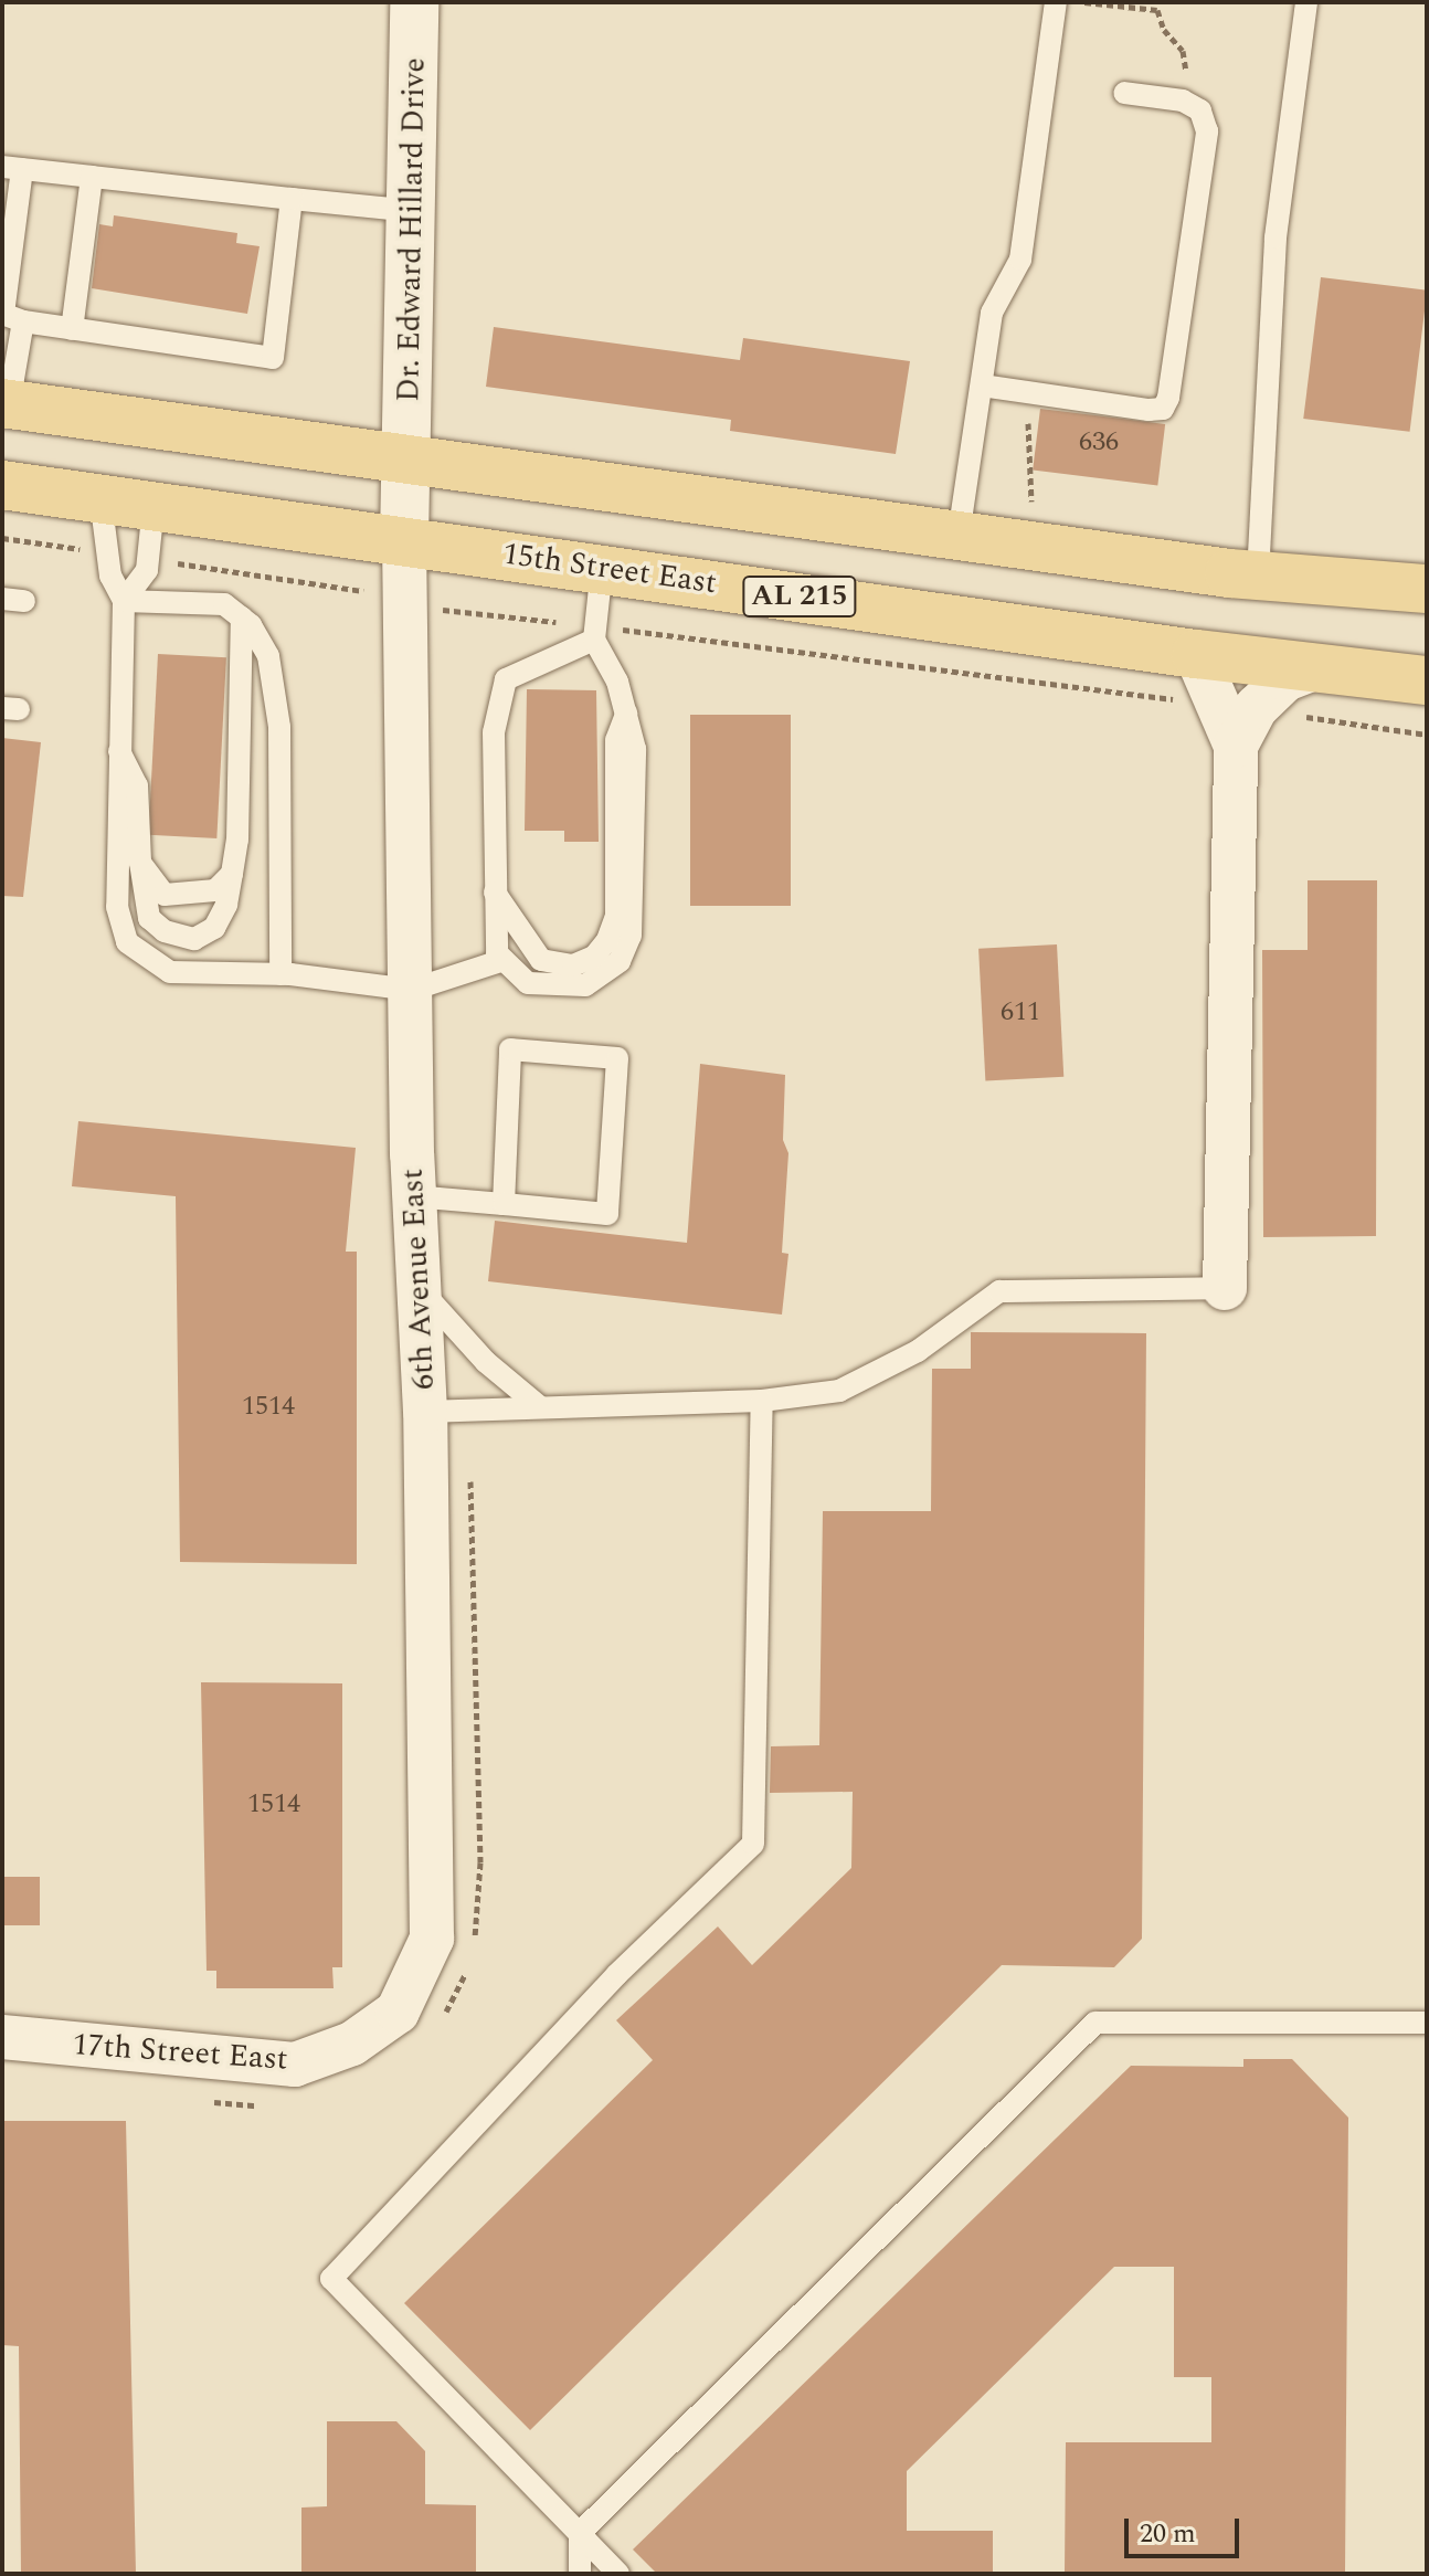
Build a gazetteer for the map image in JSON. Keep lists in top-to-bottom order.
{
  "streets": {
    "main road": ["15th Street East", "AL 215"],
    "street": ["Dr. Edward Hillard Drive", "6th Avenue East", "17th Street East"]
  },
  "crossings": [
    ["Dr. Edward Hillard Drive", "15th Street East"],
    ["Dr. Edward Hillard Drive", "6th Avenue East"],
    ["15th Street East", "6th Avenue East"],
    ["6th Avenue East", "17th Street East"]
  ],
  "house_numbers": [
    "636",
    "611",
    "1514",
    "1514"
  ],
  "scale_bar": "20 m"
}
